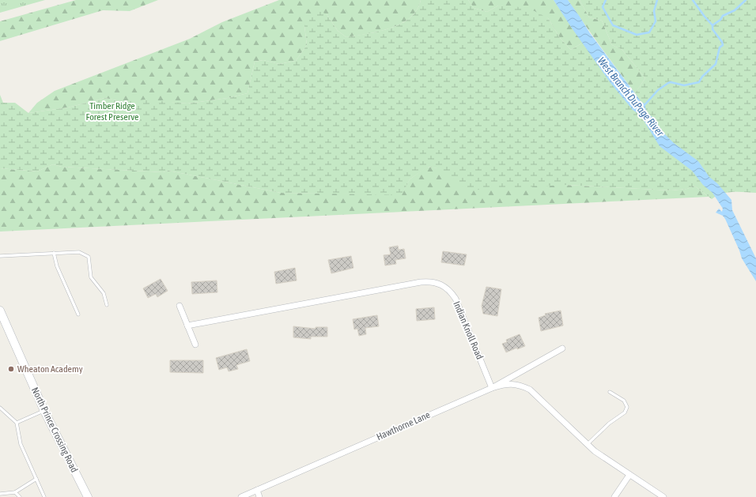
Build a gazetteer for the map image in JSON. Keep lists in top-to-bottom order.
{
  "streets": {
    "street": ["Indian Knoll Road", "Hawthorne Lane", "North Prince Crossing Road"]
  },
  "crossings": [
    ["Indian Knoll Road", "Hawthorne Lane"]
  ],
  "water": ["West Branch DuPage River"],
  "parks": ["Timber Ridge Forest Preserve"],
  "places": ["Wheaton Academy"]
}
